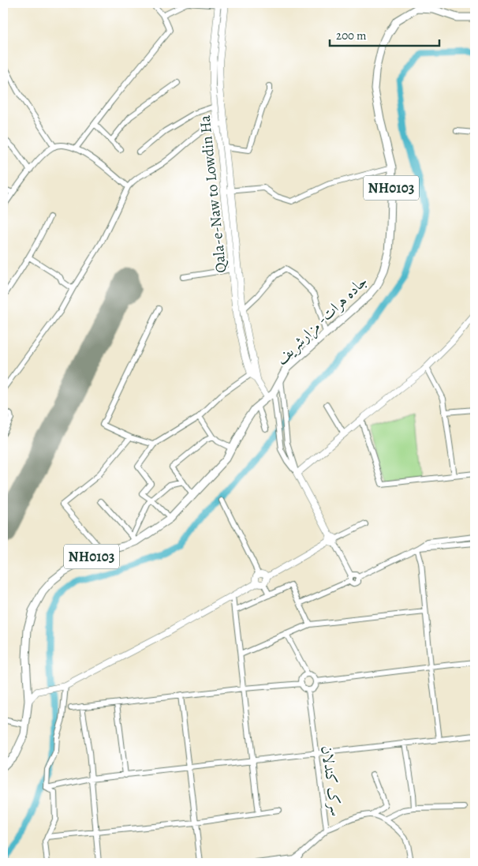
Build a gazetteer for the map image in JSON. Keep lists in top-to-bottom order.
{
  "streets": {
    "highway": ["NH0103", "جاده هرات- مزارشریف"],
    "main road": ["Qala-e-Naw to Lowdin Ha"],
    "street": ["سرک کندلان"]
  },
  "crossings": [
    ["Qala-e-Naw to Lowdin Ha", "جاده هرات- مزارشریف"]
  ],
  "scale_bar": "200 m"
}
